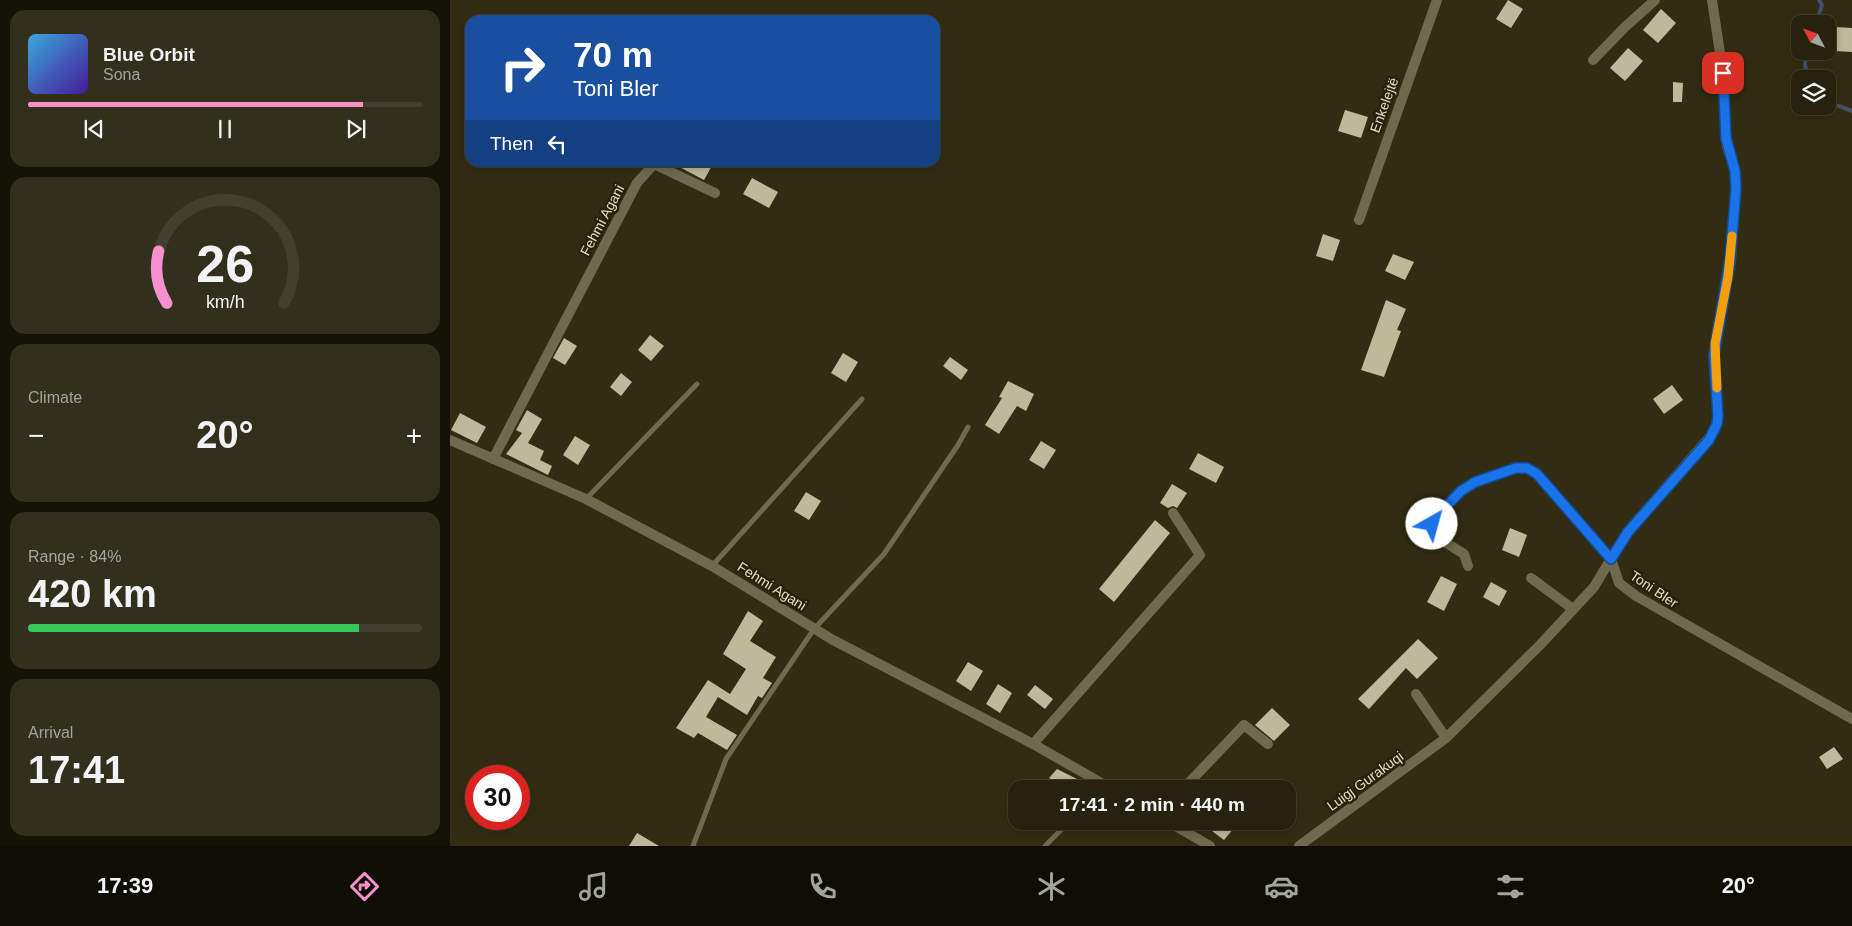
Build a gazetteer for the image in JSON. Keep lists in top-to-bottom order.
{
  "streets": {
    "street": [
      "Enkelejtë",
      "Fehmi Agani",
      "Toni Bler",
      "Luigj Gurakuqi"
    ]
  },
  "crossings": [
    ["Toni Bler", "Luigj Gurakuqi"]
  ],
  "north": "top left",
  "page": {
    "turn": ["70 m", "Toni Bler"],
    "song": ["Blue Orbit", "Sona"],
    "then": "Then",
    "tile": [
      "Climate",
      ["Range · 84%", "420 km"],
      ["Arrival", "17:41"]
    ],
    "heat": ["−", "20°", "+"],
    "limit": "30",
    "trip": "17:41 · 2 min · 440 m",
    "tabs": ["17:39", "20°"],
    "gauge": ["26", "km/h"]
  }
}
